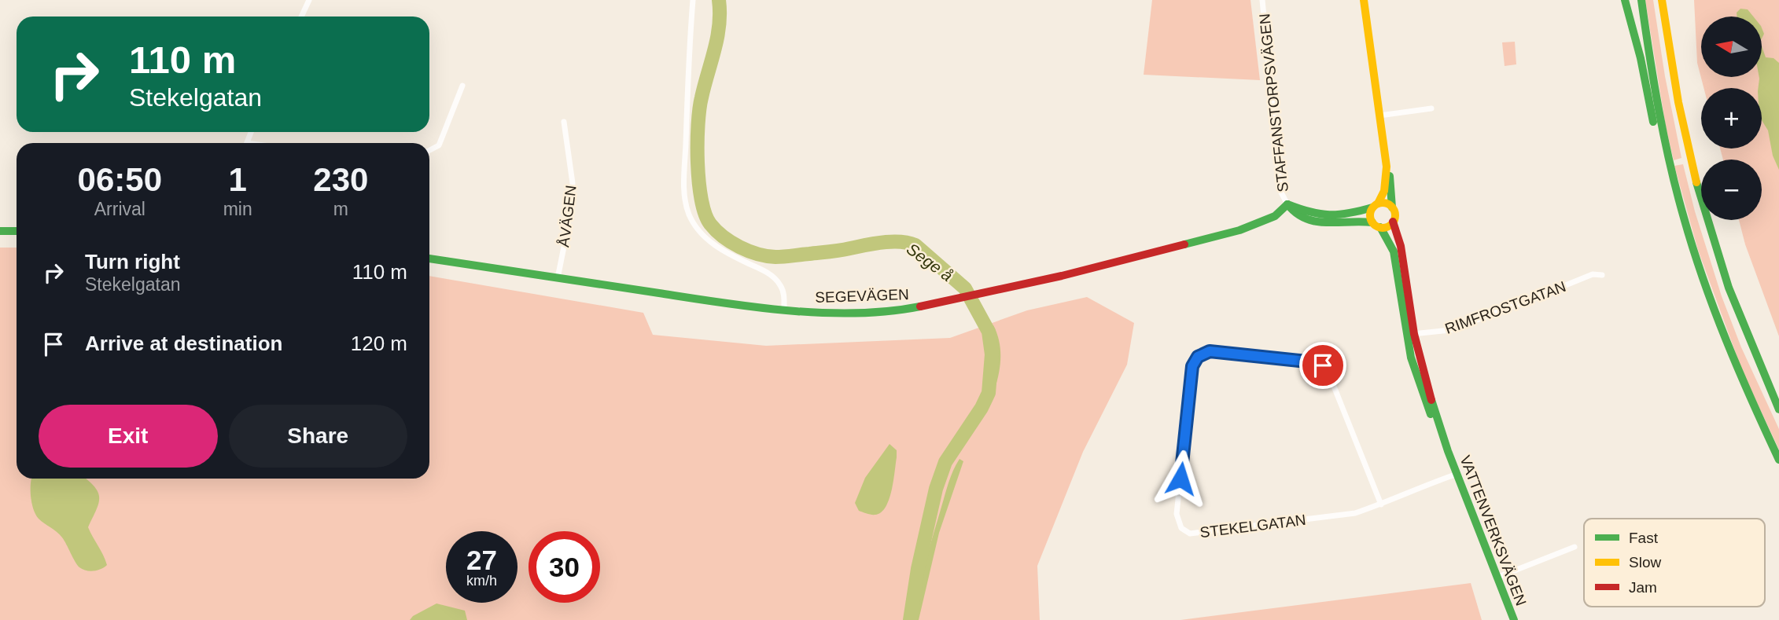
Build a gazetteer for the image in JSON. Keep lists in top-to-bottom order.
{
  "streets": {
    "main road": ["SEGEVÄGEN", "VATTENVERKSVÄGEN"],
    "street": [
      "STAFFANSTORPSVÄGEN",
      "ÅVÄGEN",
      "RIMFROSTGATAN",
      "STEKELGATAN"
    ]
  },
  "crossings": [
    ["STAFFANSTORPSVÄGEN", "SEGEVÄGEN"],
    ["ÅVÄGEN", "SEGEVÄGEN"],
    ["RIMFROSTGATAN", "VATTENVERKSVÄGEN"],
    ["STEKELGATAN", "VATTENVERKSVÄGEN"]
  ],
  "water": ["Sege å"],
  "legend": ["Fast", "Slow", "Jam"],
  "north": "left",
  "page": {
    "map_buttons": ["+", "−"],
    "turn": ["110 m", "Stekelgatan"],
    "eta": [
      "06:50",
      "Arrival",
      "1",
      "min",
      "230",
      "m"
    ],
    "list": [
      {
        "name": "Turn right",
        "note": "Stekelgatan",
        "value": "110 m"
      },
      {
        "name": "Arrive at destination",
        "value": "120 m"
      }
    ],
    "buttons": ["Exit", "Share"],
    "speed": "27 km/h",
    "limit": "30"
  }
}
